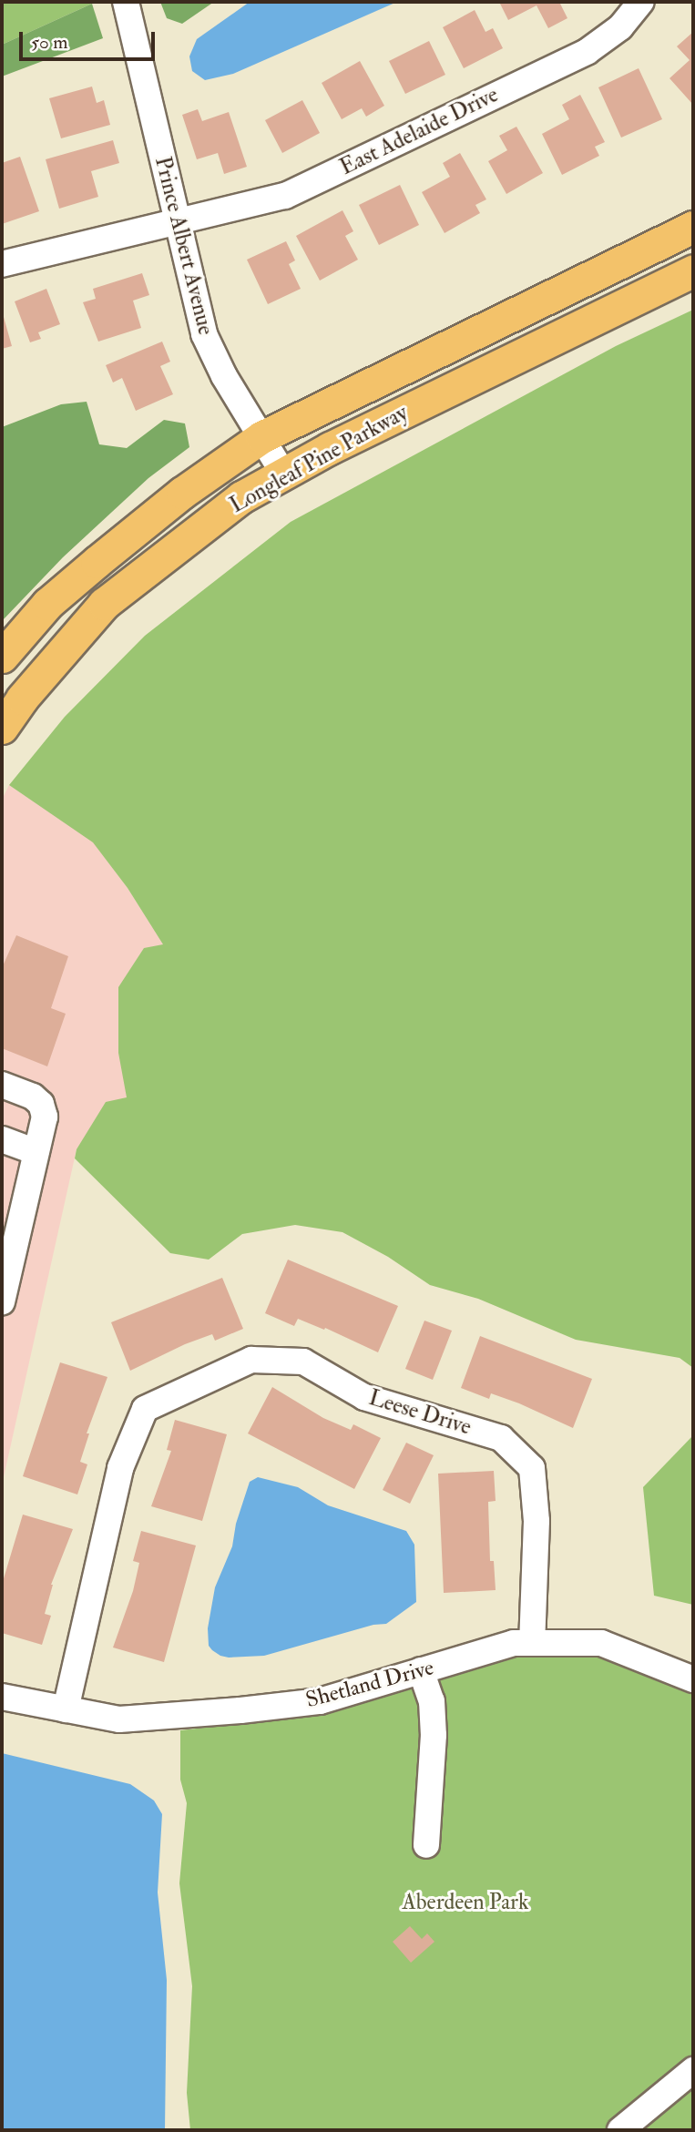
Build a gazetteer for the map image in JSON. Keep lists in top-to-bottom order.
{
  "streets": {
    "main road": ["Longleaf Pine Parkway"],
    "street": [
      "East Adelaide Drive",
      "Prince Albert Avenue",
      "Leese Drive",
      "Shetland Drive"
    ]
  },
  "crossings": [
    ["East Adelaide Drive", "Prince Albert Avenue"],
    ["Prince Albert Avenue", "Longleaf Pine Parkway"],
    ["Leese Drive", "Shetland Drive"]
  ],
  "parks": ["Aberdeen Park"],
  "scale_bar": "50 m"
}
